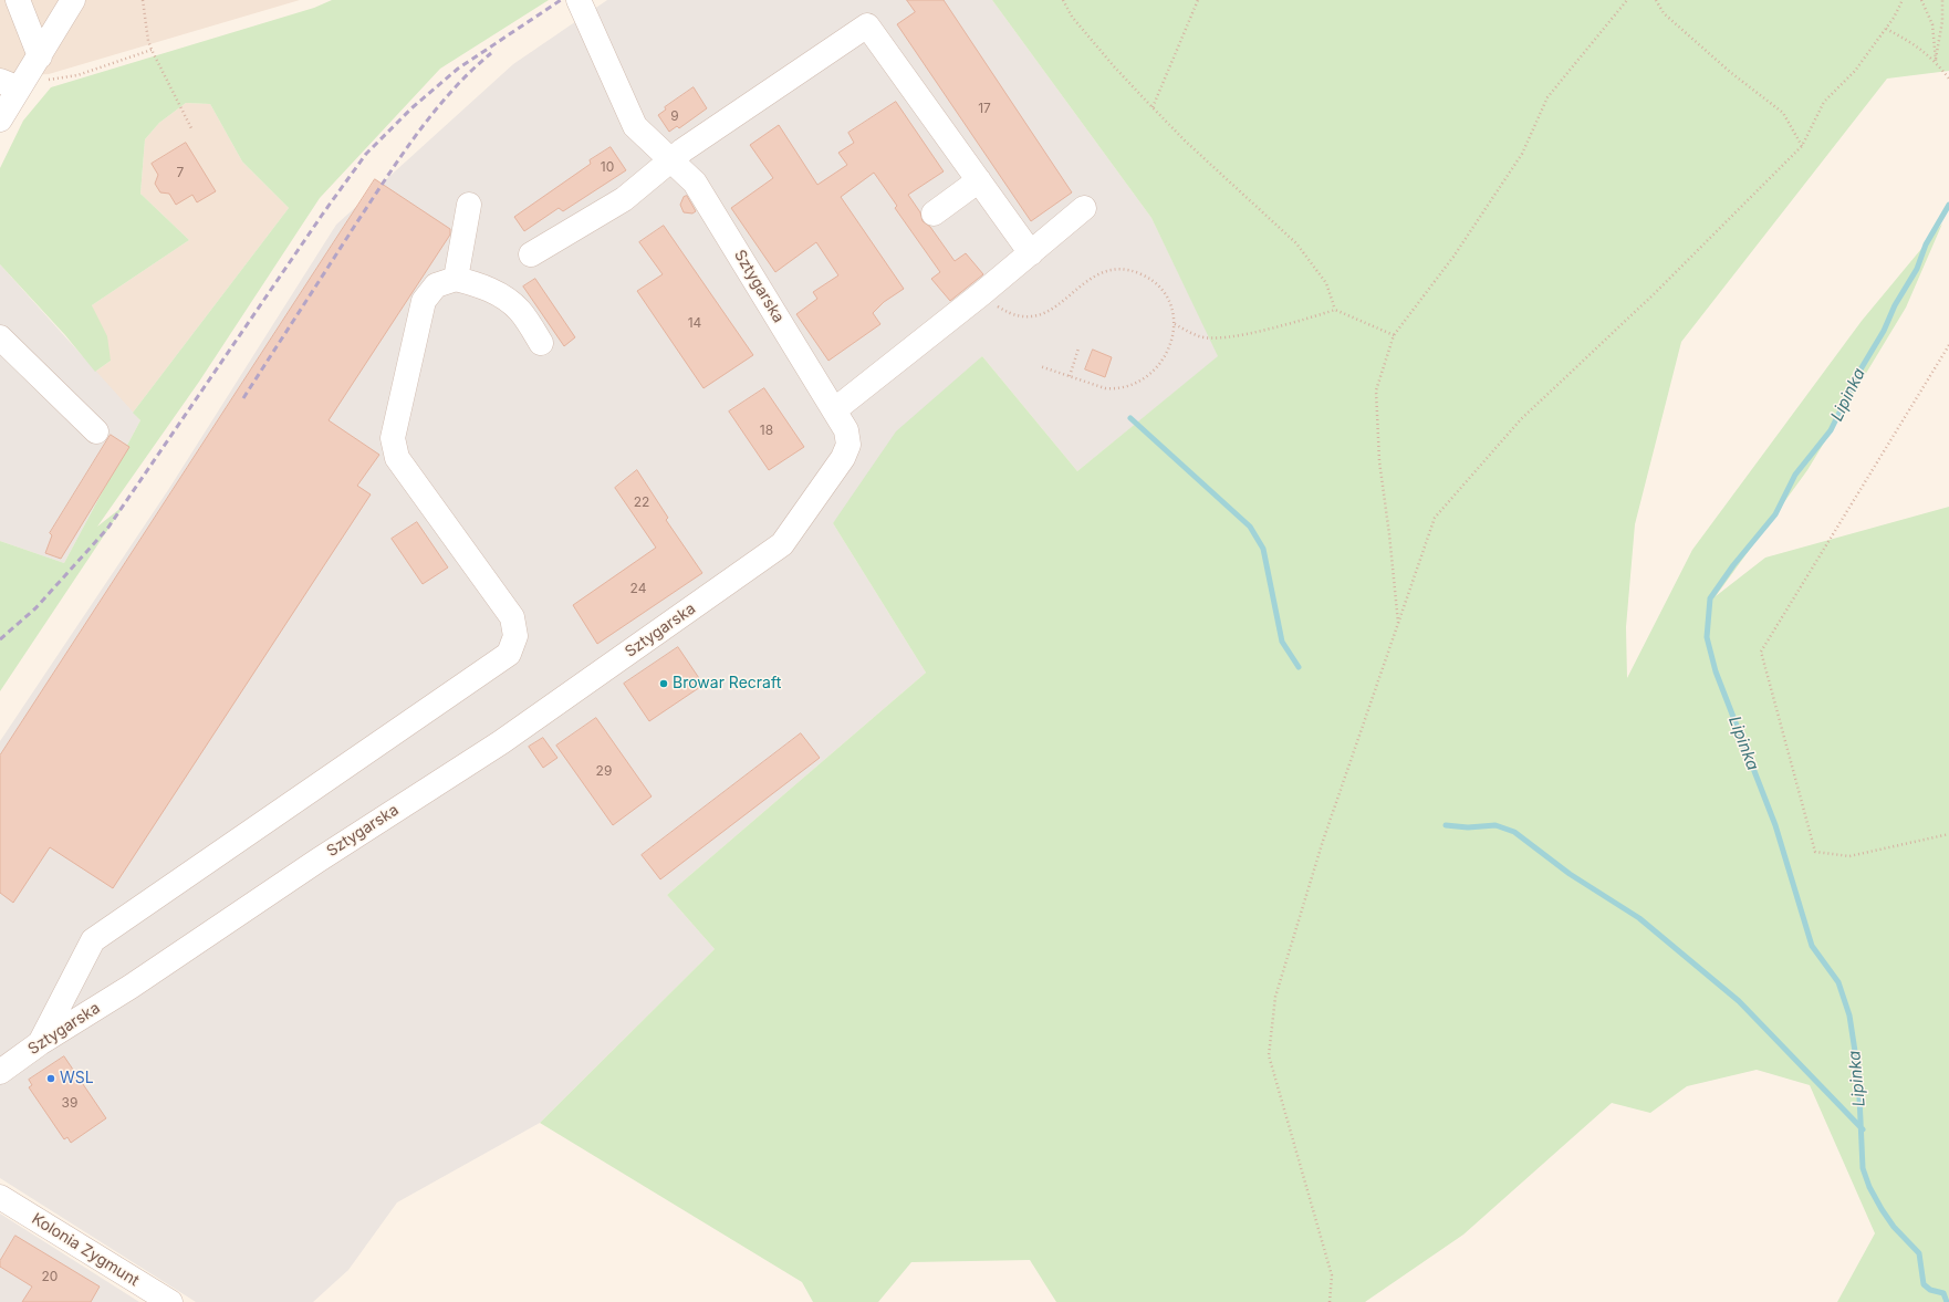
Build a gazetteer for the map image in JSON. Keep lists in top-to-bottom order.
{
  "streets": {
    "street": ["Sztygarska", "Kolonia Zygmunt"]
  },
  "water": ["Lipinka"],
  "places": ["Browar Recraft", "WSL"],
  "house_numbers": [
    "17",
    "9",
    "10",
    "7",
    "14",
    "18",
    "22",
    "24",
    "29",
    "39",
    "20"
  ]
}
